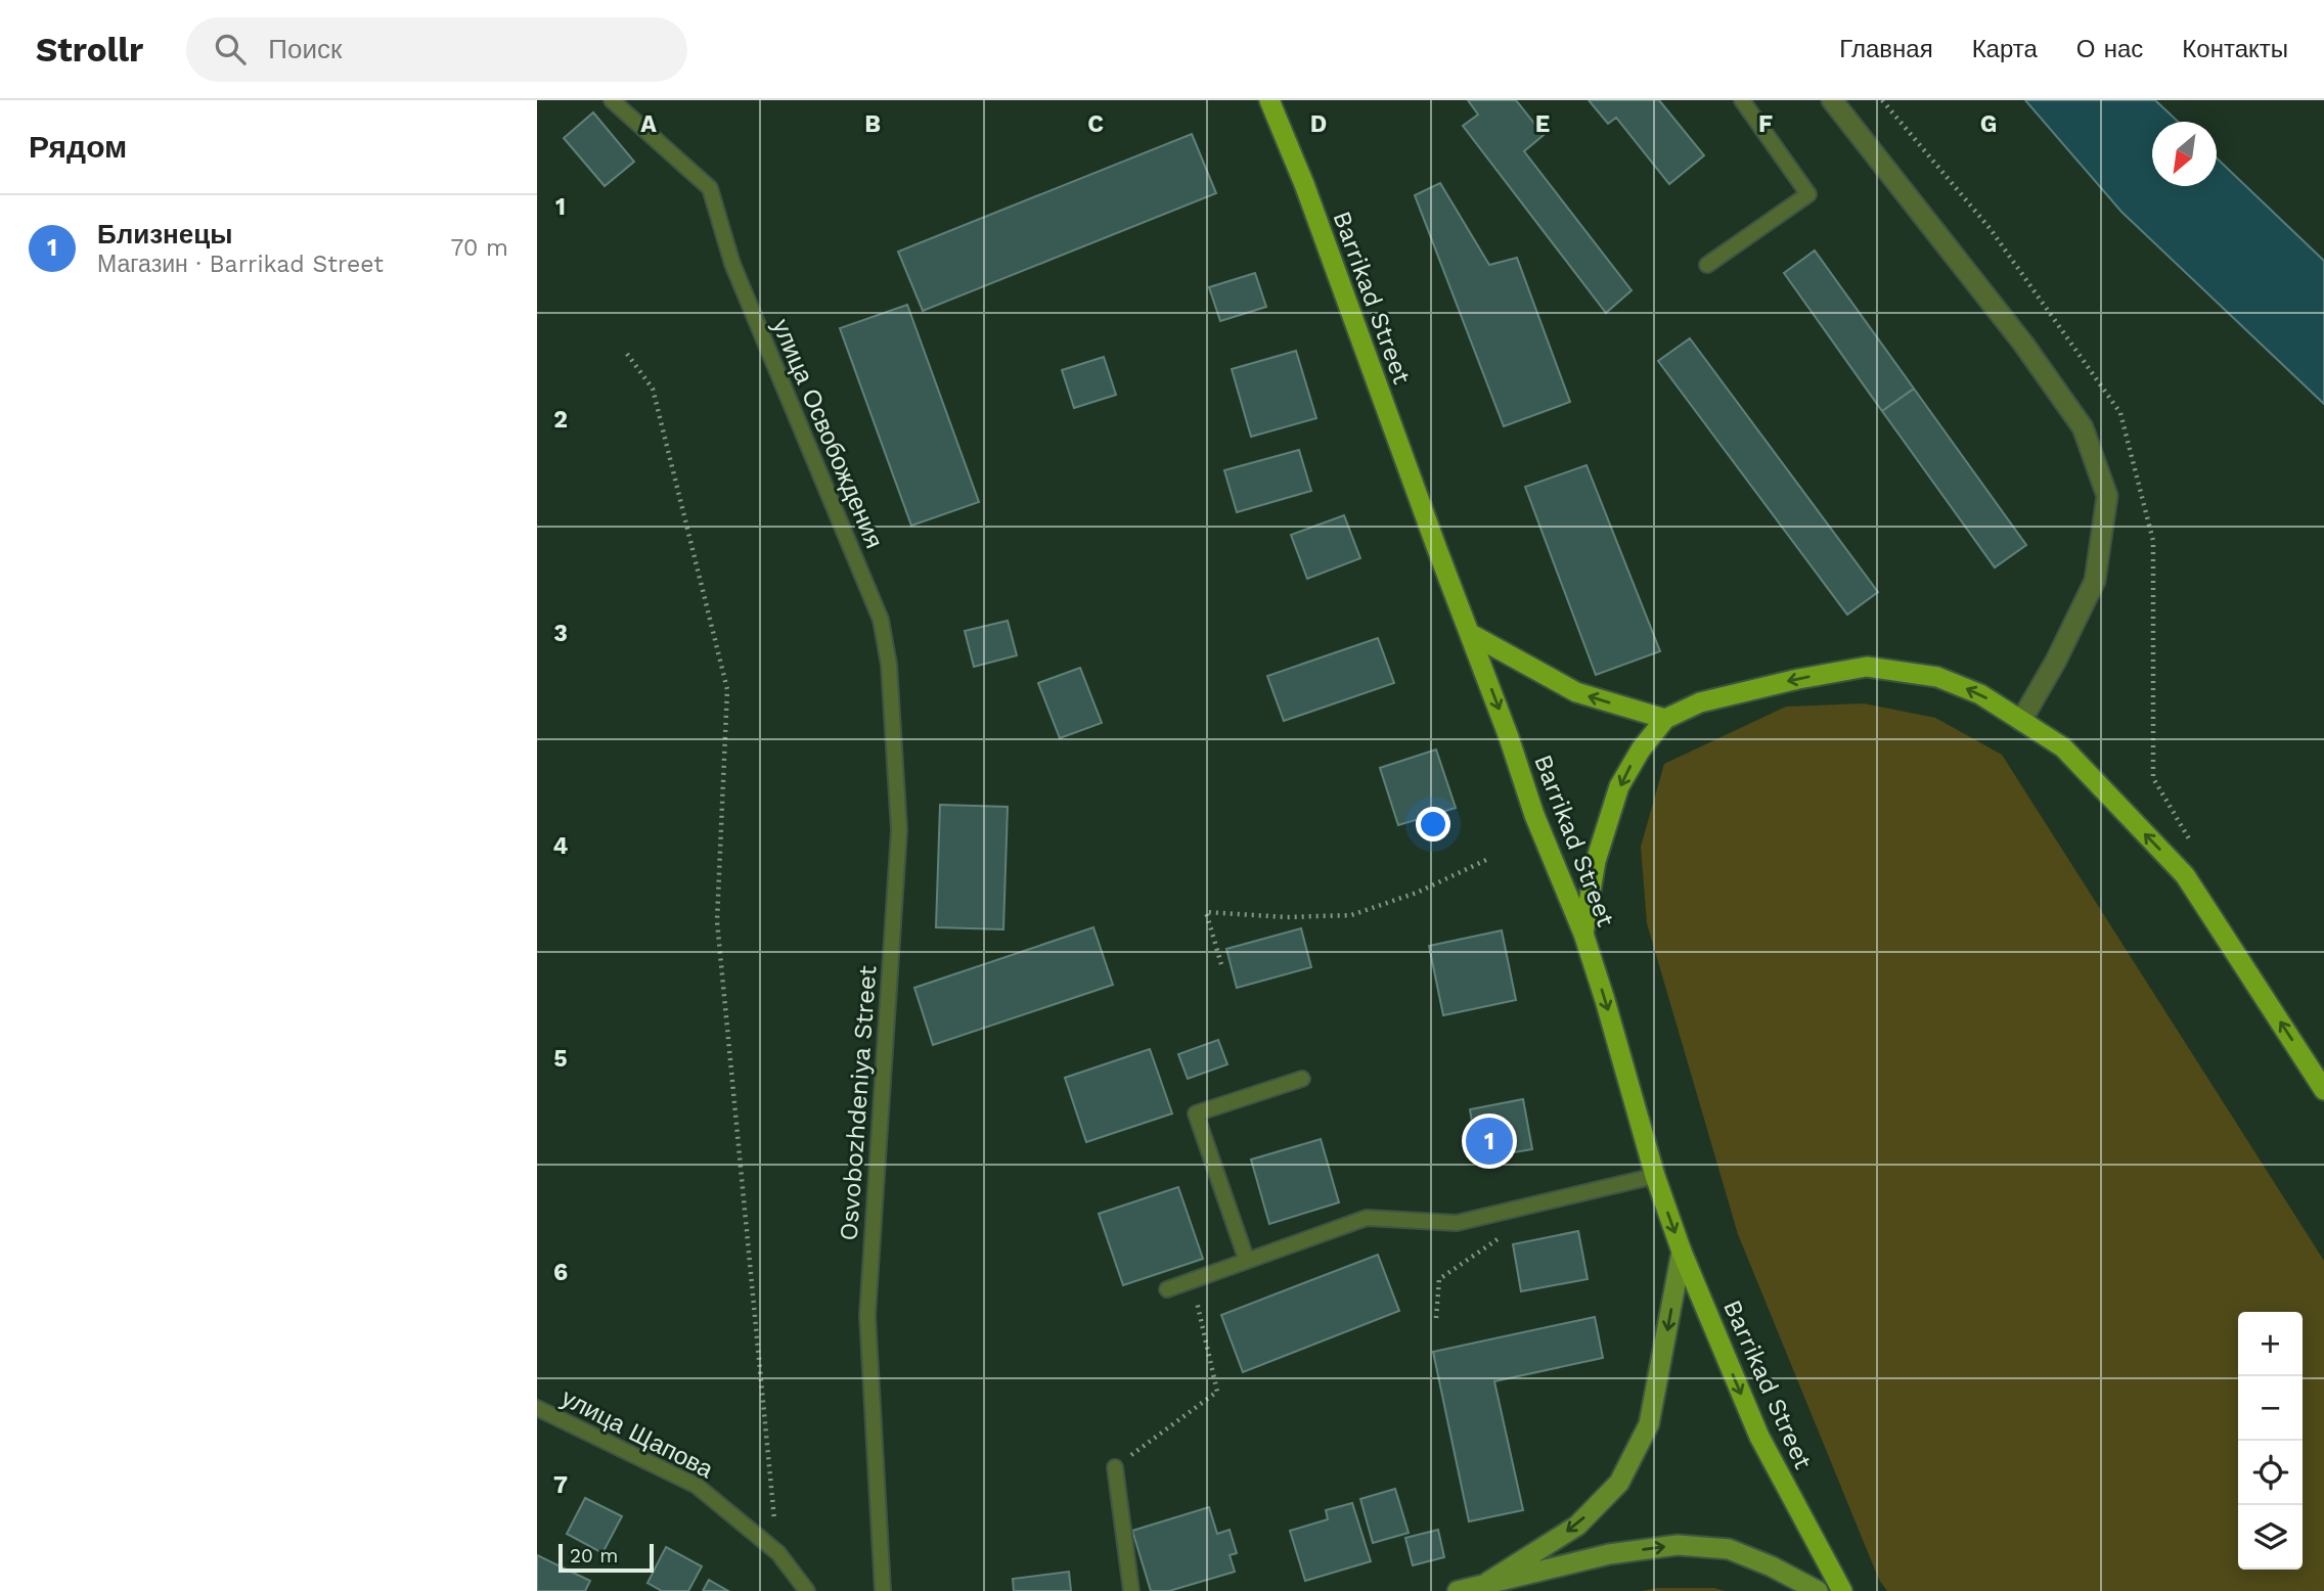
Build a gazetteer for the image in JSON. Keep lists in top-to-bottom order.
{
  "streets": {
    "main road": ["Barrikad Street"],
    "lane": ["Osvobozhdeniya Street", "улица Щапова"]
  },
  "one_way": ["Barrikad Street"],
  "scale_bar": "20 m",
  "north": "bottom left",
  "page": {
    "header": "Strollr",
    "search": "Поиск",
    "nav": [
      "Главная",
      "Карта",
      "О нас",
      "Контакты"
    ],
    "heading": "Рядом",
    "list": [
      {
        "mark": "1",
        "name": "Близнецы",
        "note": "Магазин · Barrikad Street",
        "value": "70 m"
      }
    ],
    "pins": "1",
    "map_buttons": ["+", "−"],
    "scale": "20 m"
  },
  "grid": {
    "columns": [
      "A",
      "B",
      "C",
      "D",
      "E",
      "F",
      "G"
    ],
    "rows": [
      "1",
      "2",
      "3",
      "4",
      "5",
      "6",
      "7"
    ]
  }
}
